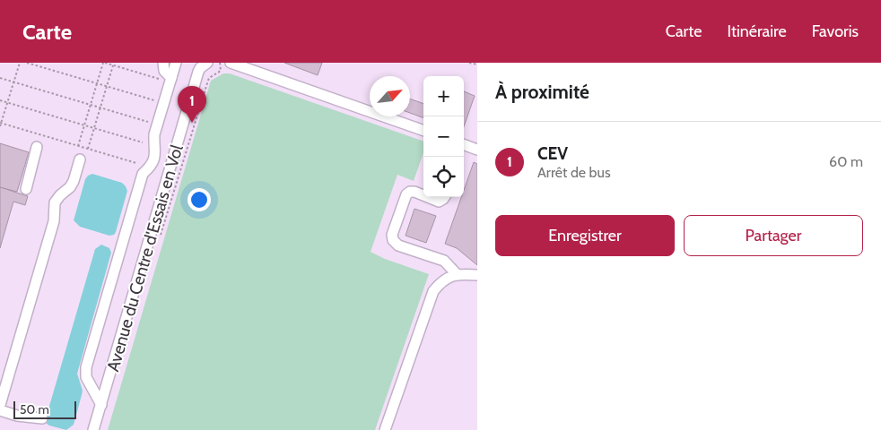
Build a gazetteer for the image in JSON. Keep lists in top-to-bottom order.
{
  "streets": {
    "street": ["Avenue du Centre d'Essais en Vol"]
  },
  "scale_bar": "50 m",
  "north": "top right",
  "page": {
    "header": "Carte",
    "nav": ["Carte", "Itinéraire", "Favoris"],
    "heading": "À proximité",
    "map_buttons": ["+", "−"],
    "pins": "1",
    "list": [
      {
        "mark": "1",
        "name": "CEV",
        "note": "Arrêt de bus",
        "value": "60 m"
      }
    ],
    "buttons": ["Enregistrer", "Partager"],
    "scale": "50 m"
  }
}
